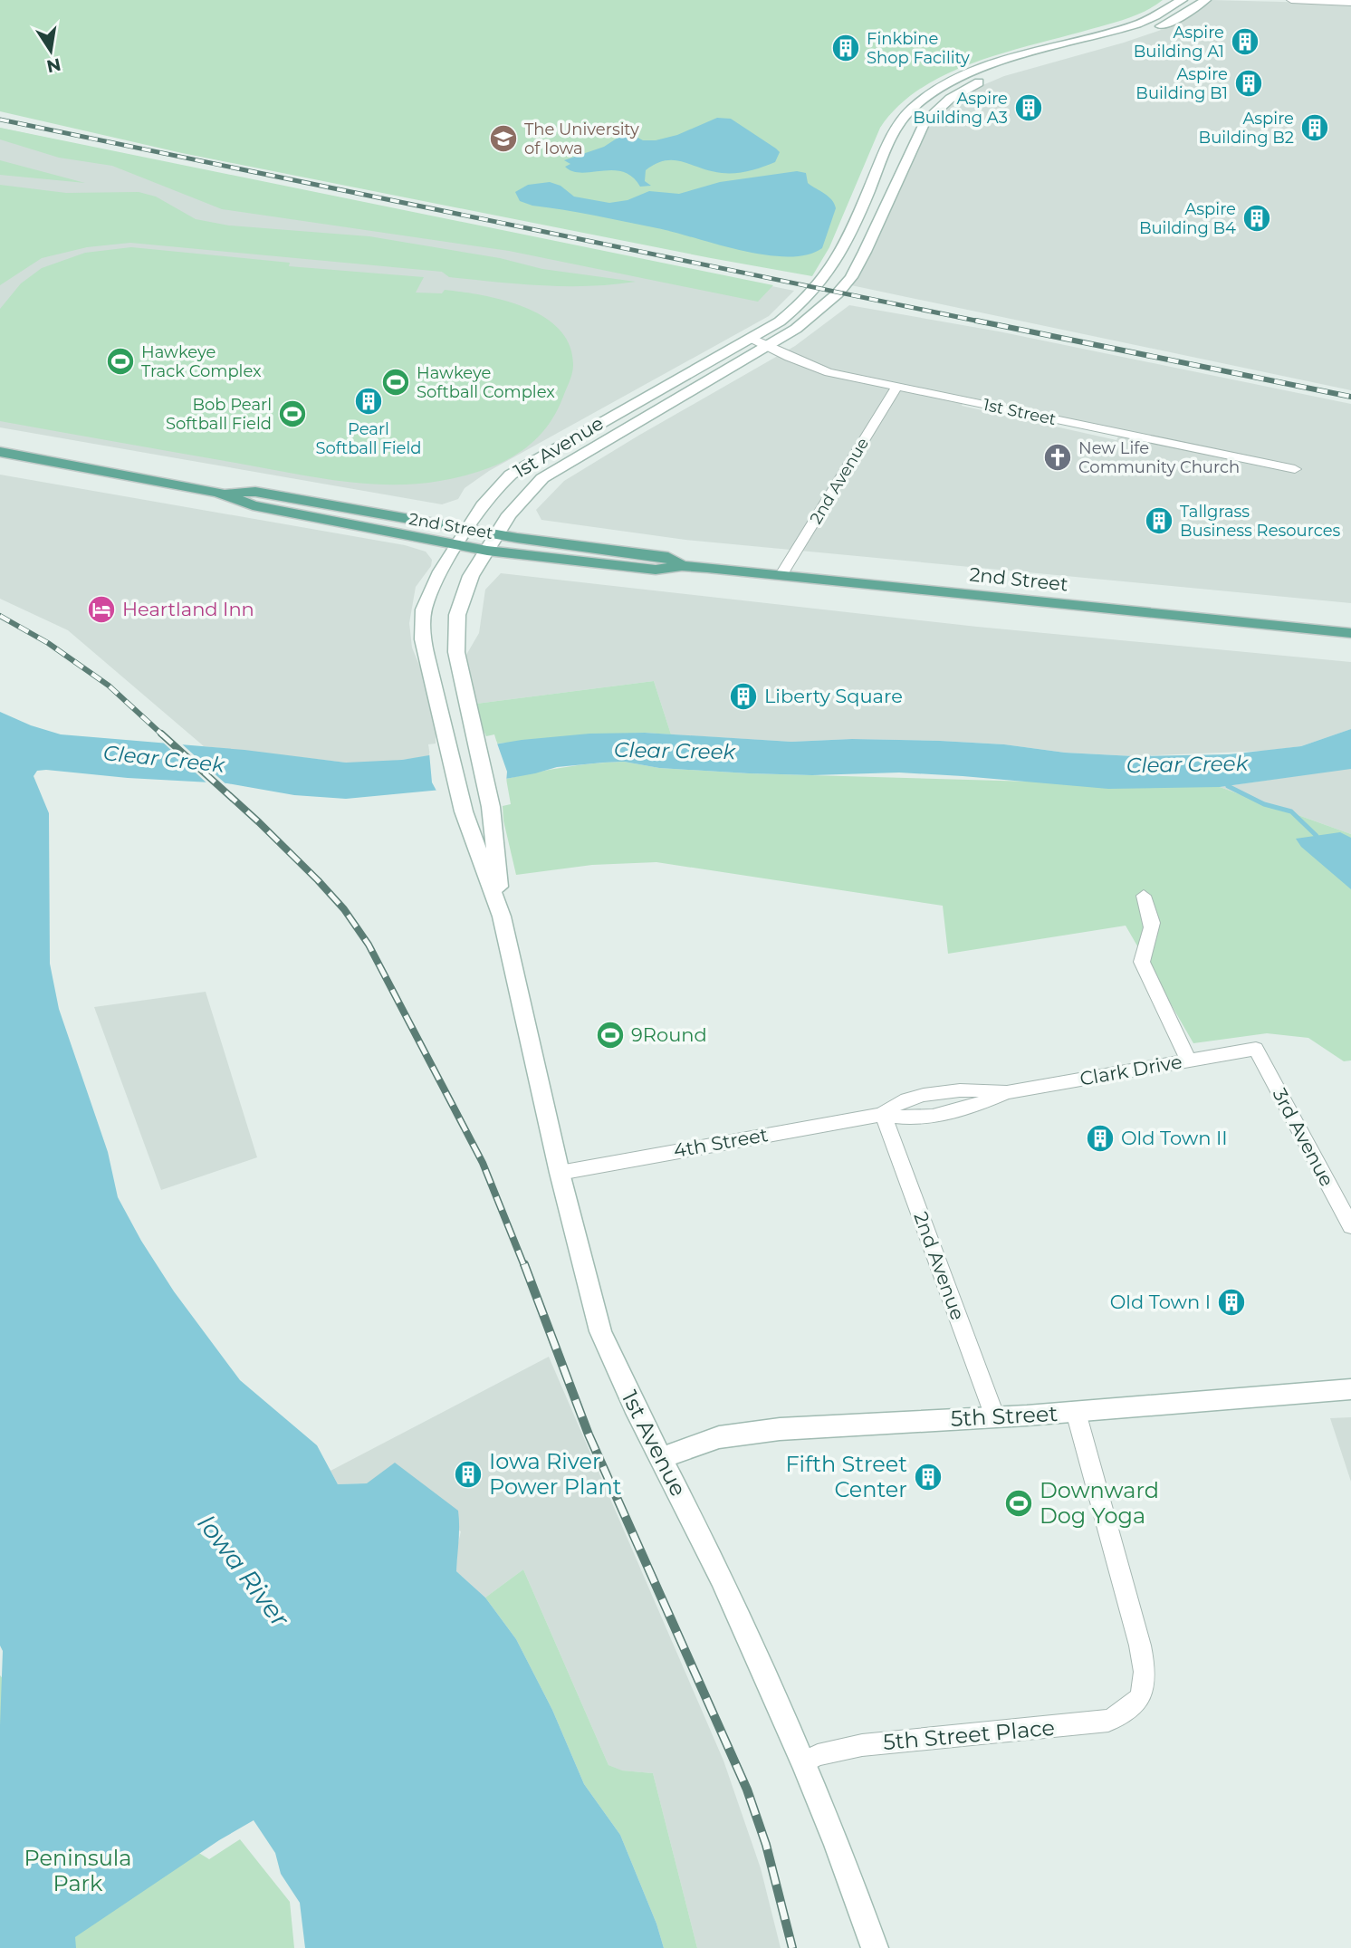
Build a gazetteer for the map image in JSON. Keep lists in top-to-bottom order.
{
  "streets": {
    "main road": ["1st Avenue", "2nd Street", "5th Street"],
    "street": [
      "1st Street",
      "2nd Avenue",
      "Clark Drive",
      "3rd Avenue",
      "4th Street",
      "5th Street Place"
    ]
  },
  "crossings": [
    ["1st Street", "1st Avenue"],
    ["1st Street", "2nd Avenue"],
    ["1st Avenue", "2nd Street"],
    ["1st Avenue", "4th Street"],
    ["1st Avenue", "5th Street"],
    ["1st Avenue", "5th Street Place"],
    ["2nd Avenue", "2nd Street"],
    ["2nd Avenue", "Clark Drive"],
    ["2nd Avenue", "4th Street"],
    ["2nd Avenue", "5th Street"],
    ["Clark Drive", "3rd Avenue"],
    ["Clark Drive", "4th Street"],
    ["5th Street", "5th Street Place"]
  ],
  "water": ["Clear Creek", "Iowa River"],
  "parks": ["Peninsula Park"],
  "places": {
    "building": [
      "Aspire Building A1",
      "Finkbine Shop Facility",
      "Aspire Building B1",
      "Aspire Building A3",
      "Aspire Building B2",
      "Aspire Building B4",
      "Pearl Softball Field",
      "Tallgrass Business Resources",
      "Liberty Square",
      "Old Town II",
      "Old Town I",
      "Iowa River Power Plant",
      "Fifth Street Center"
    ],
    "school or university": ["The University of Iowa"],
    "sports": [
      "Hawkeye Track Complex",
      "Hawkeye Softball Complex",
      "Bob Pearl Softball Field",
      "9Round",
      "Downward Dog Yoga"
    ],
    "church": ["New Life Community Church"],
    "hotel": ["Heartland Inn"]
  },
  "north": "bottom"
}
